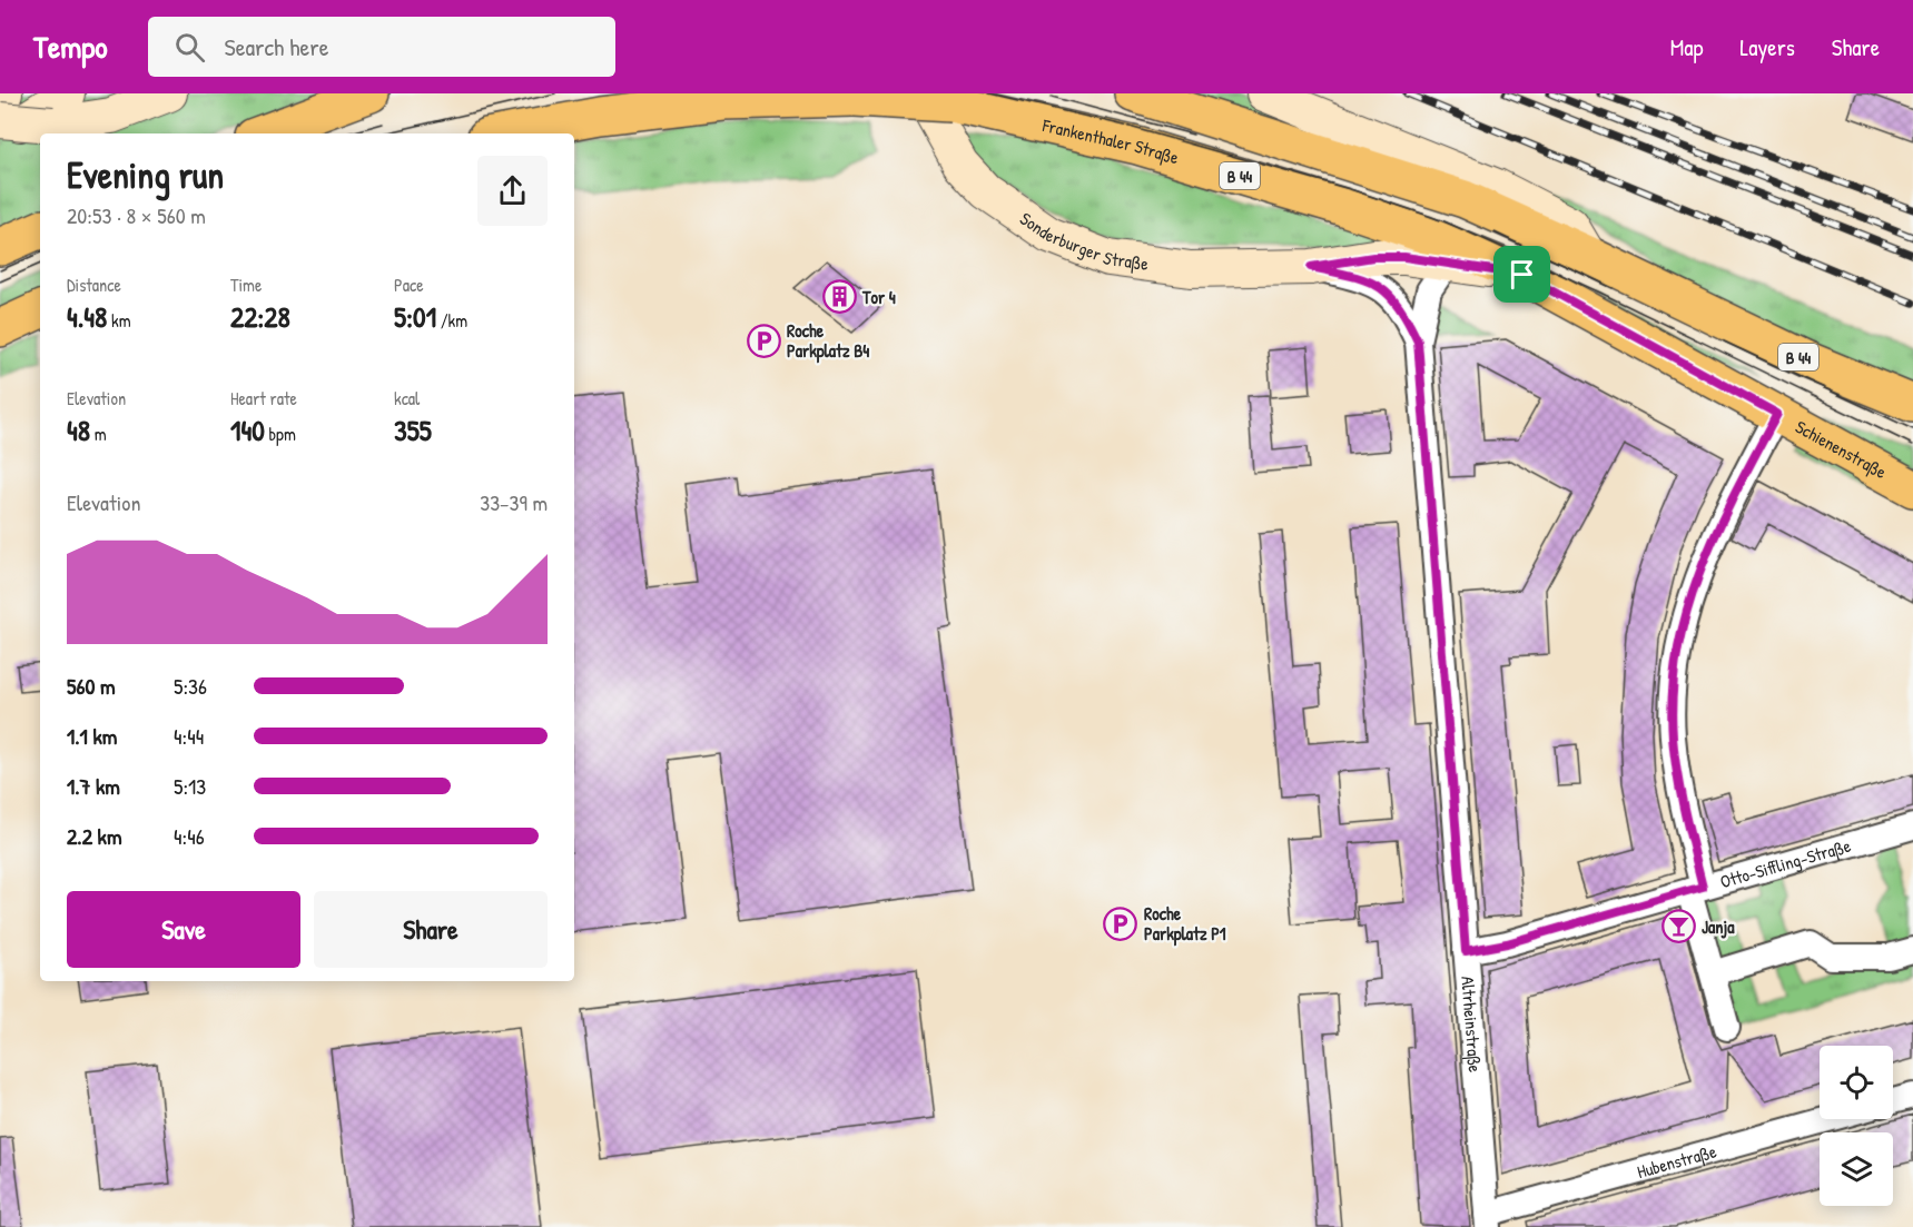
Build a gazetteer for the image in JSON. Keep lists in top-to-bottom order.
{
  "streets": {
    "main road": ["Frankenthaler Straße", "B 44", "Schienenstraße"],
    "street": [
      "Sonderburger Straße",
      "Otto-Siffling-Straße",
      "Altrheinstraße",
      "Hubenstraße"
    ]
  },
  "crossings": [
    ["Frankenthaler Straße", "Sonderburger Straße"],
    ["Frankenthaler Straße", "Schienenstraße"],
    ["Sonderburger Straße", "Schienenstraße"],
    ["Sonderburger Straße", "Altrheinstraße"],
    ["Schienenstraße", "Altrheinstraße"],
    ["Otto-Siffling-Straße", "Altrheinstraße"],
    ["Altrheinstraße", "Hubenstraße"]
  ],
  "places": {
    "building": ["Tor 4"],
    "parking": ["Roche Parkplatz B4", "Roche Parkplatz P1"],
    "bar": ["Janja"]
  },
  "page": {
    "header": "Tempo",
    "search": "Search here",
    "nav": ["Map", "Layers", "Share"],
    "heading": ["Evening run", "20:53 · 8 × 560 m"],
    "stats": [
      ["Distance", "4.48 km"],
      ["Time", "22:28"],
      ["Pace", "5:01 /km"],
      ["Elevation", "48 m"],
      ["Heart rate", "140 bpm"],
      ["kcal", "355"]
    ],
    "chart": ["Elevation", "33–39 m"],
    "list": [
      {
        "name": "560 m",
        "note": "5:36"
      },
      {
        "name": "1.1 km",
        "note": "4:44"
      },
      {
        "name": "1.7 km",
        "note": "5:13"
      },
      {
        "name": "2.2 km",
        "note": "4:46"
      }
    ],
    "buttons": ["Save", "Share"]
  }
}
